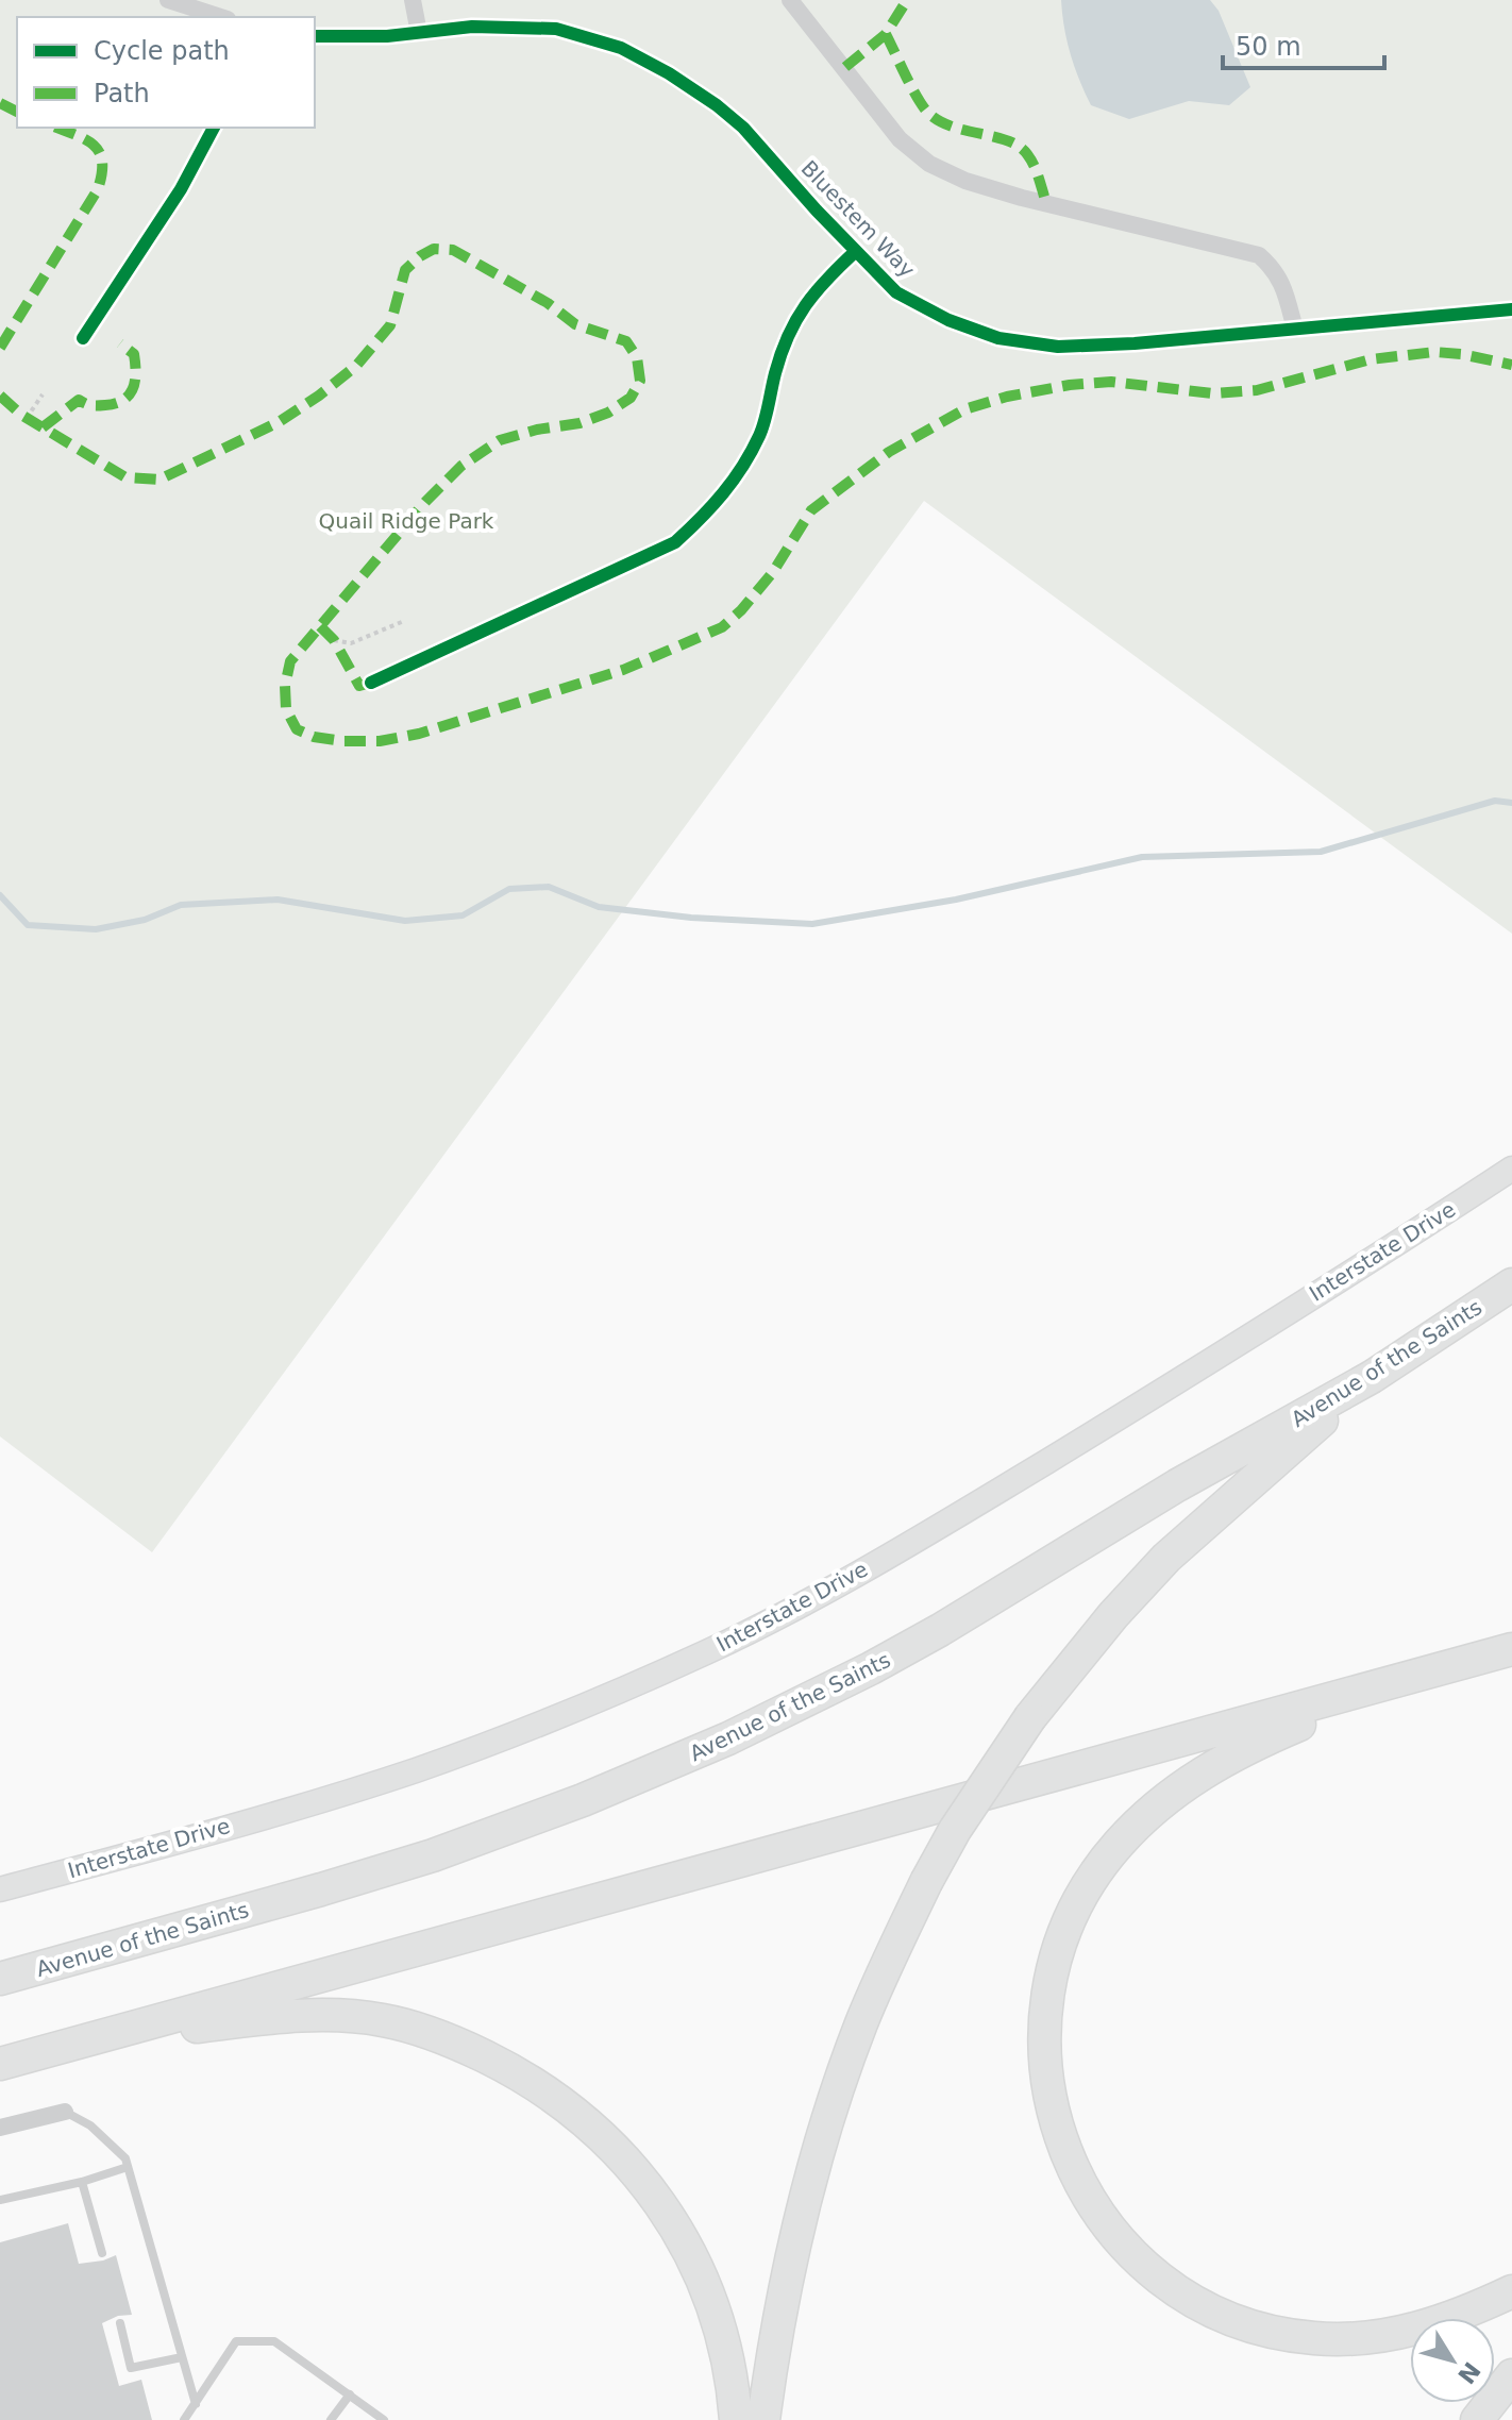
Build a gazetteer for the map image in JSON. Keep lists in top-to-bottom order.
{
  "streets": {
    "highway": ["Avenue of the Saints"],
    "main road": ["Interstate Drive"],
    "street": ["Bluestem Way"]
  },
  "parks": ["Quail Ridge Park"],
  "legend": ["Cycle path", "Path"],
  "scale_bar": "50 m",
  "north": "bottom right"
}
